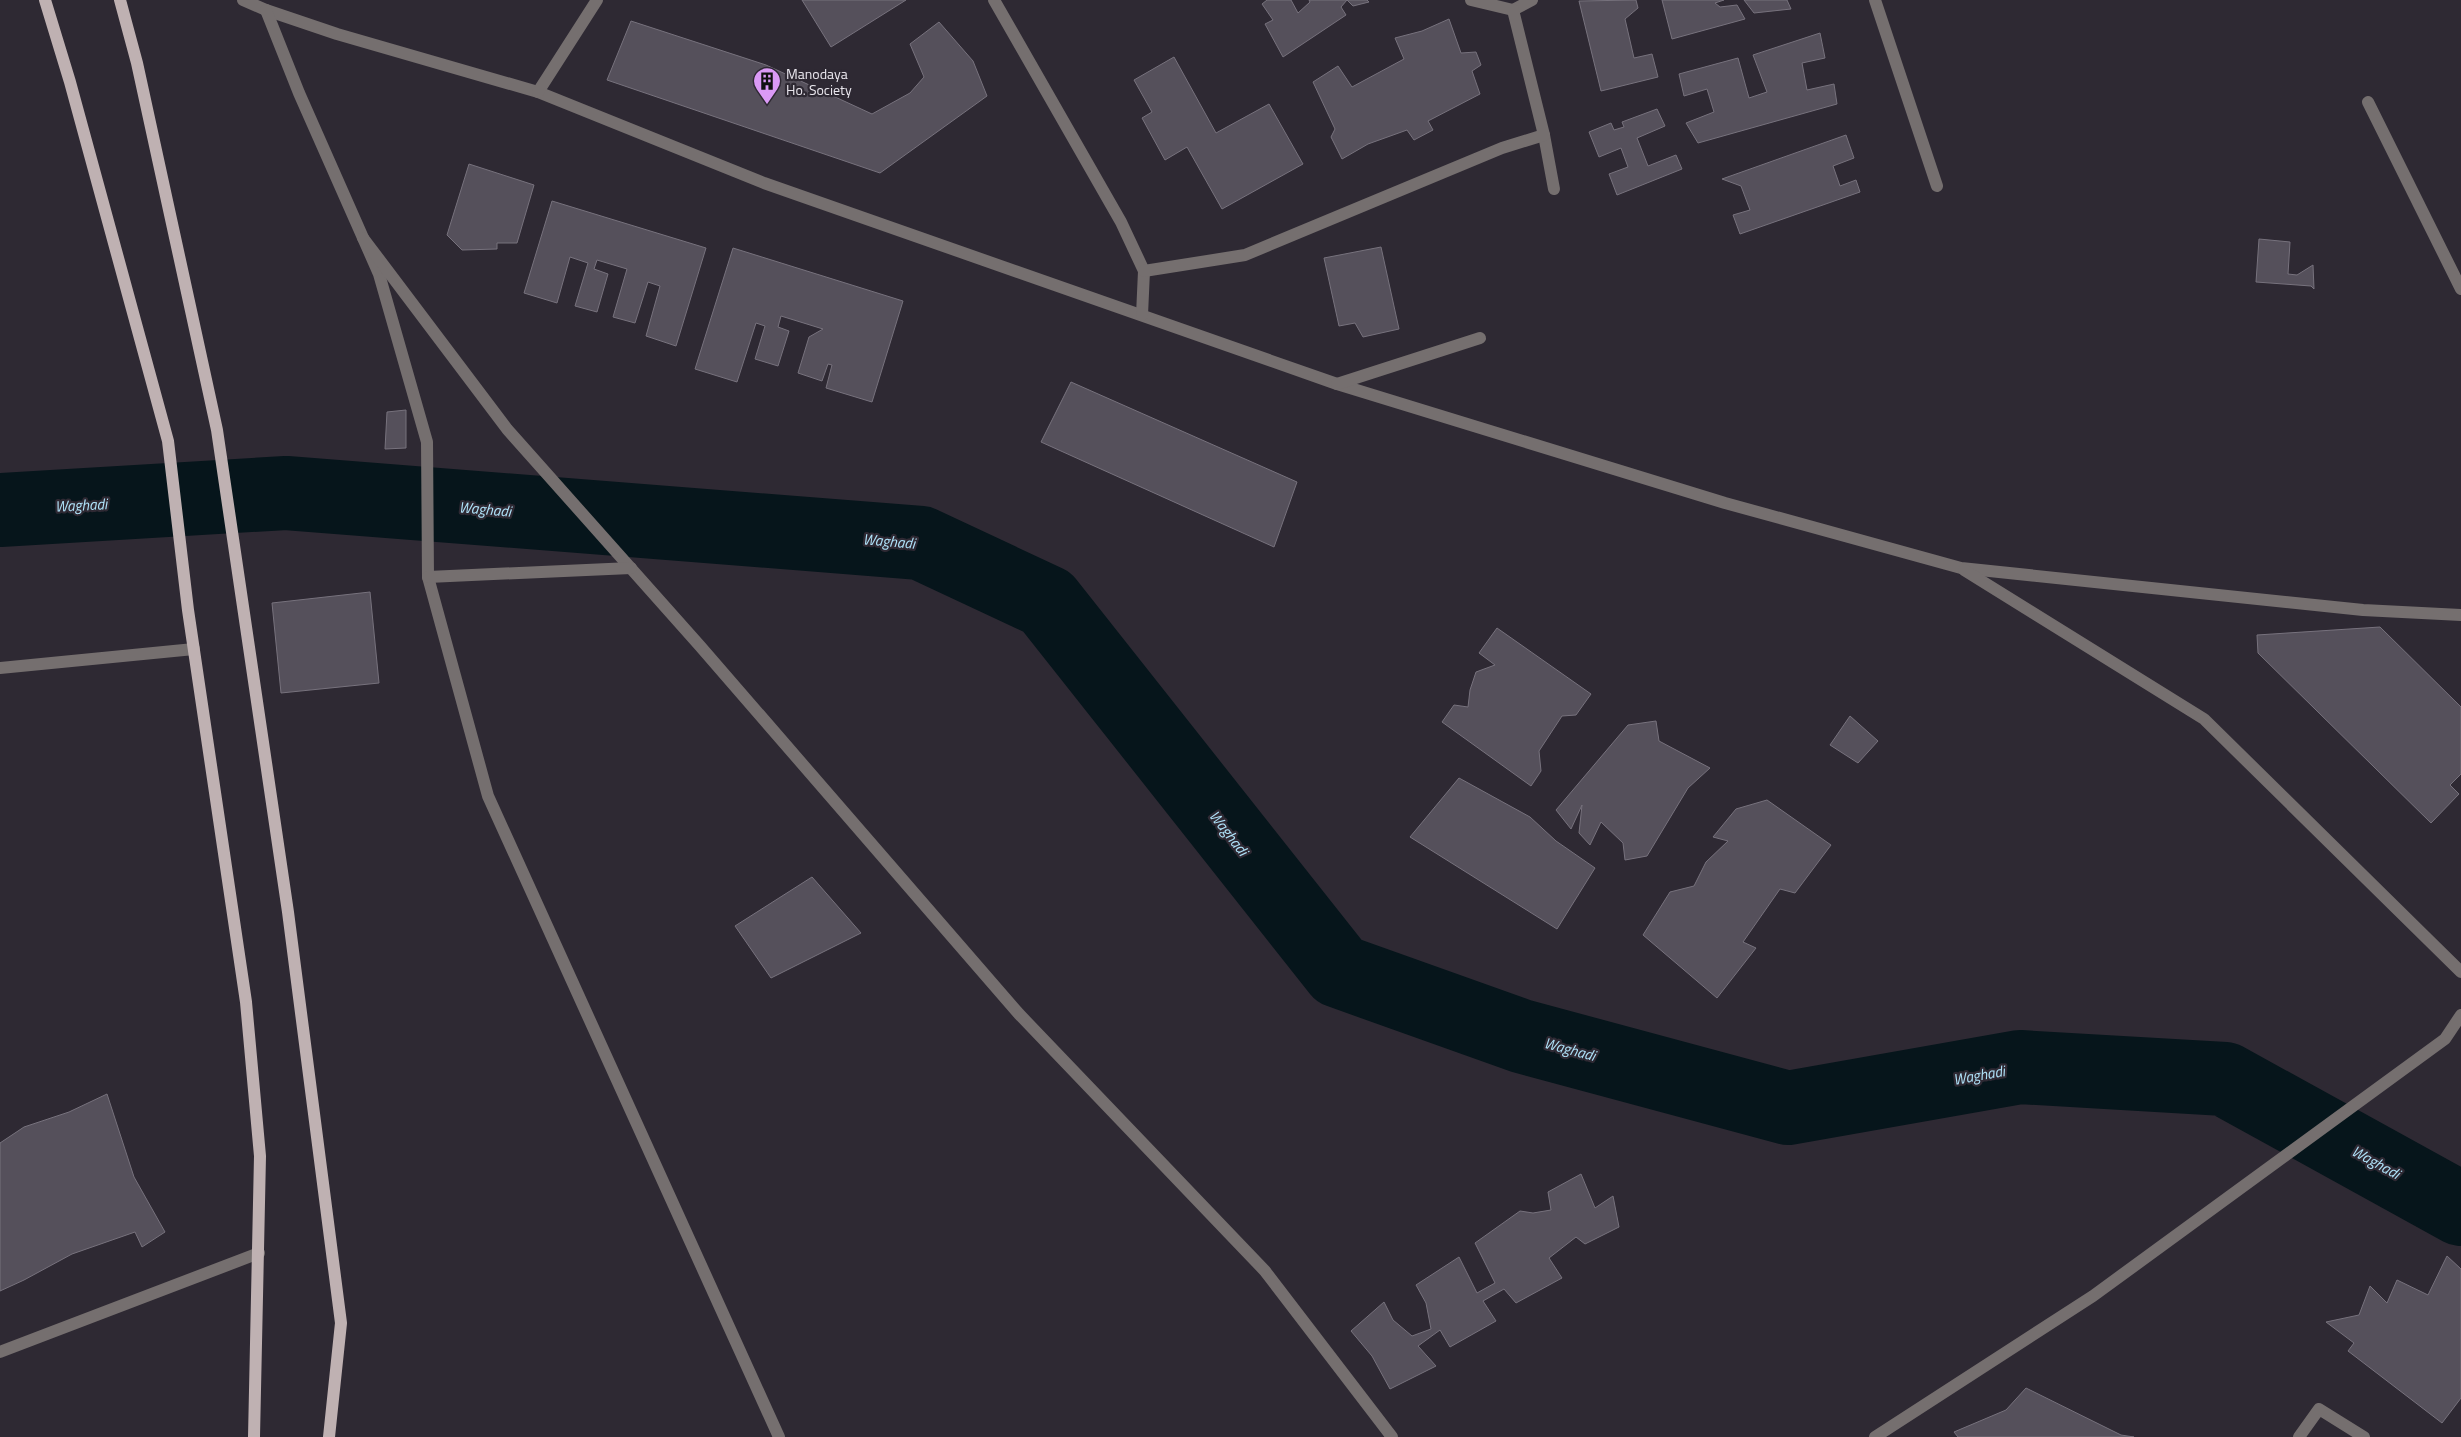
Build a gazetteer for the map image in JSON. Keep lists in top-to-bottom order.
{
  "water": ["Waghadi"],
  "places": {
    "building": ["Manodaya Ho. Society"]
  }
}
